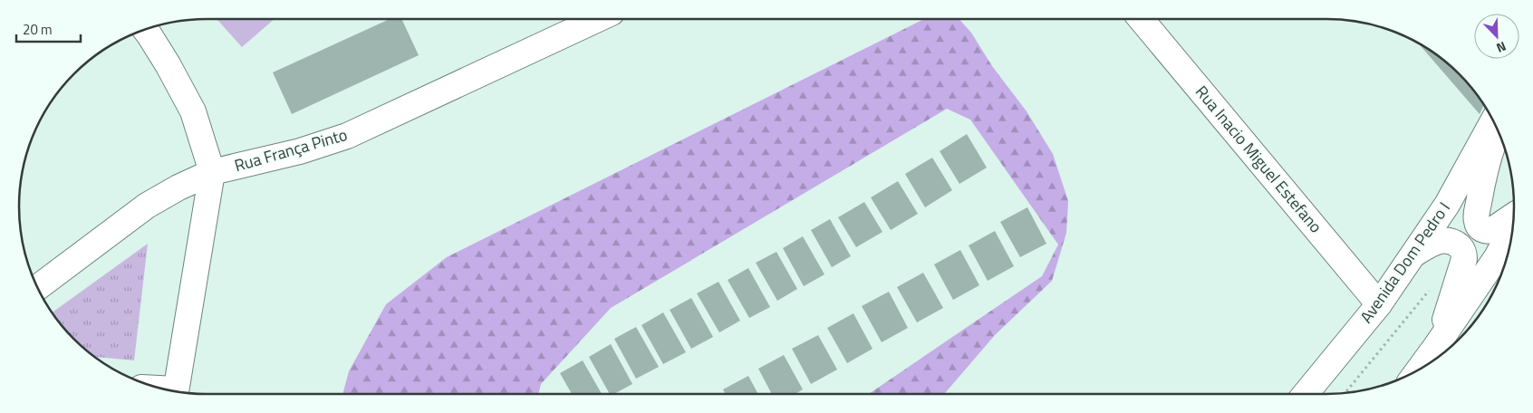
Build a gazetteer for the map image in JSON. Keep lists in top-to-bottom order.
{
  "streets": {
    "street": ["Rua França Pinto", "Rua Inacio Miguel Estefano", "Avenida Dom Pedro I"]
  },
  "crossings": [
    ["Rua Inacio Miguel Estefano", "Avenida Dom Pedro I"]
  ],
  "scale_bar": "20 m",
  "north": "bottom right"
}
